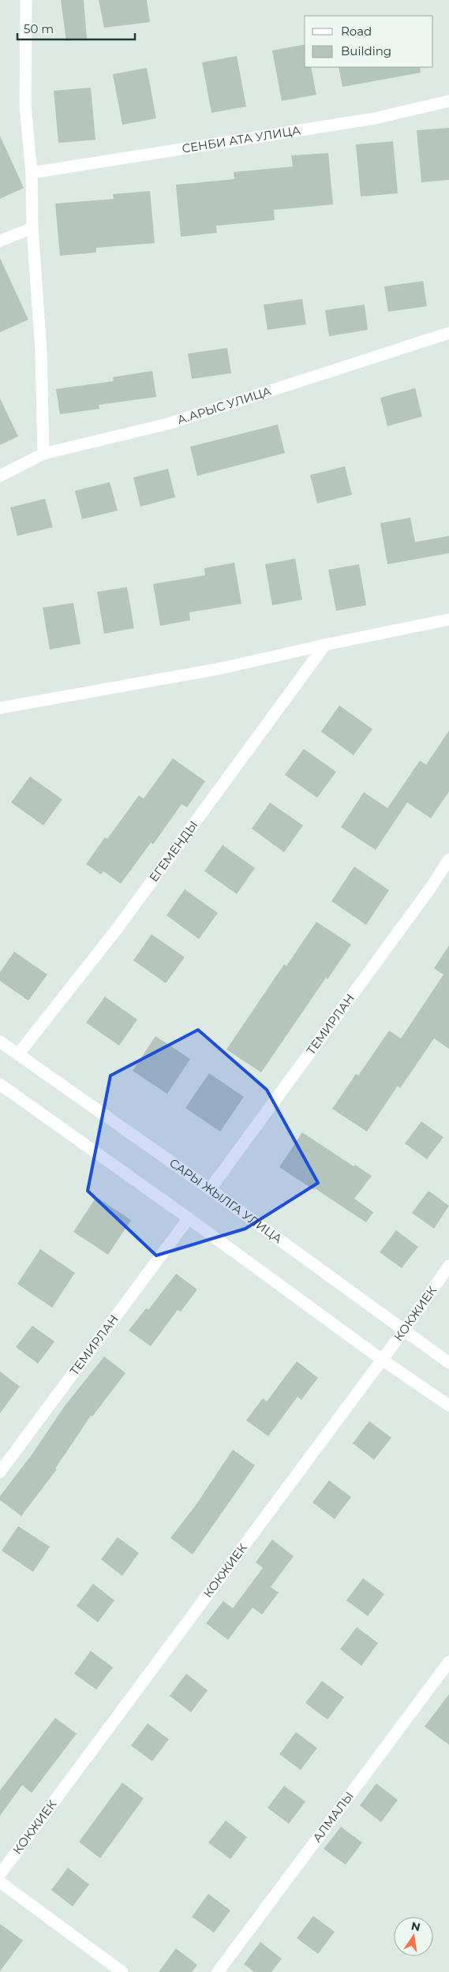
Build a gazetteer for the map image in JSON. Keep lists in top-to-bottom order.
{
  "streets": {
    "street": [
      "СЕНБИ АТА УЛИЦА",
      "А.АРЫС УЛИЦА",
      "ЕГЕМЕНДЫ",
      "ТЕМИРЛАН",
      "САРЫ ЖЫЛГА УЛИЦА",
      "КОКЖИЕК",
      "АЛМАЛЫ"
    ]
  },
  "crossings": [
    ["ЕГЕМЕНДЫ", "САРЫ ЖЫЛГА УЛИЦА"],
    ["ТЕМИРЛАН", "САРЫ ЖЫЛГА УЛИЦА"],
    ["САРЫ ЖЫЛГА УЛИЦА", "КОКЖИЕК"]
  ],
  "legend": ["Road", "Building"],
  "scale_bar": "50 m",
  "north": "top"
}
